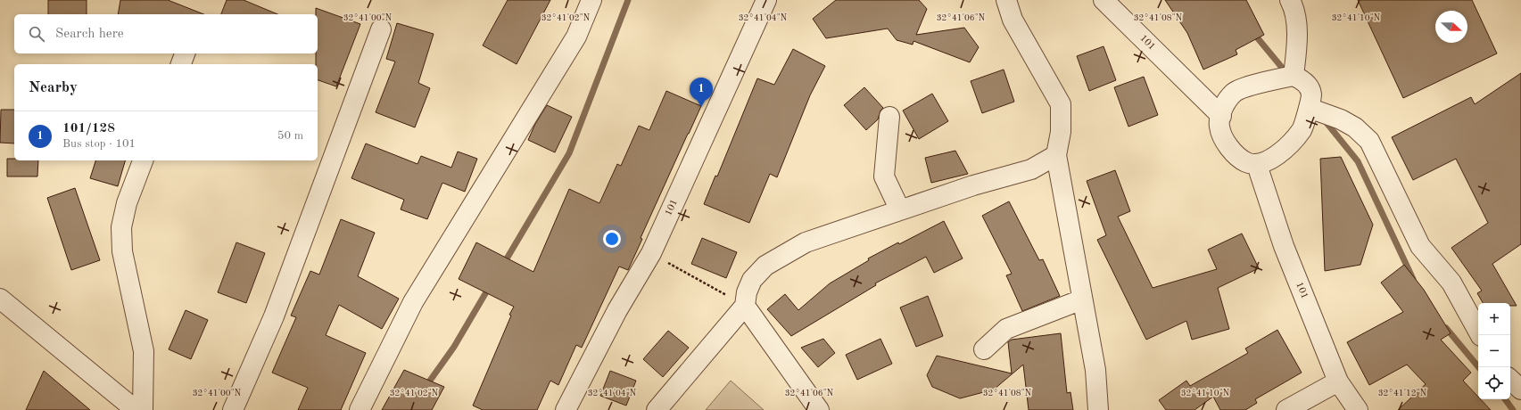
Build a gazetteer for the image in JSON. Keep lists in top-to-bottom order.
{
  "streets": {
    "street": ["101"]
  },
  "north": "right",
  "page": {
    "search": "Search here",
    "heading": "Nearby",
    "pins": "1",
    "list": [
      {
        "mark": "1",
        "name": "101/128",
        "note": "Bus stop · 101",
        "value": "50 m"
      }
    ],
    "map_buttons": ["+", "−"]
  },
  "coordinates": [
    "32°41'08\"N",
    "32°41'10\"N",
    "32°41'00\"N",
    "32°41'02\"N",
    "32°41'04\"N",
    "32°41'06\"N",
    "32°41'12\"N"
  ]
}
